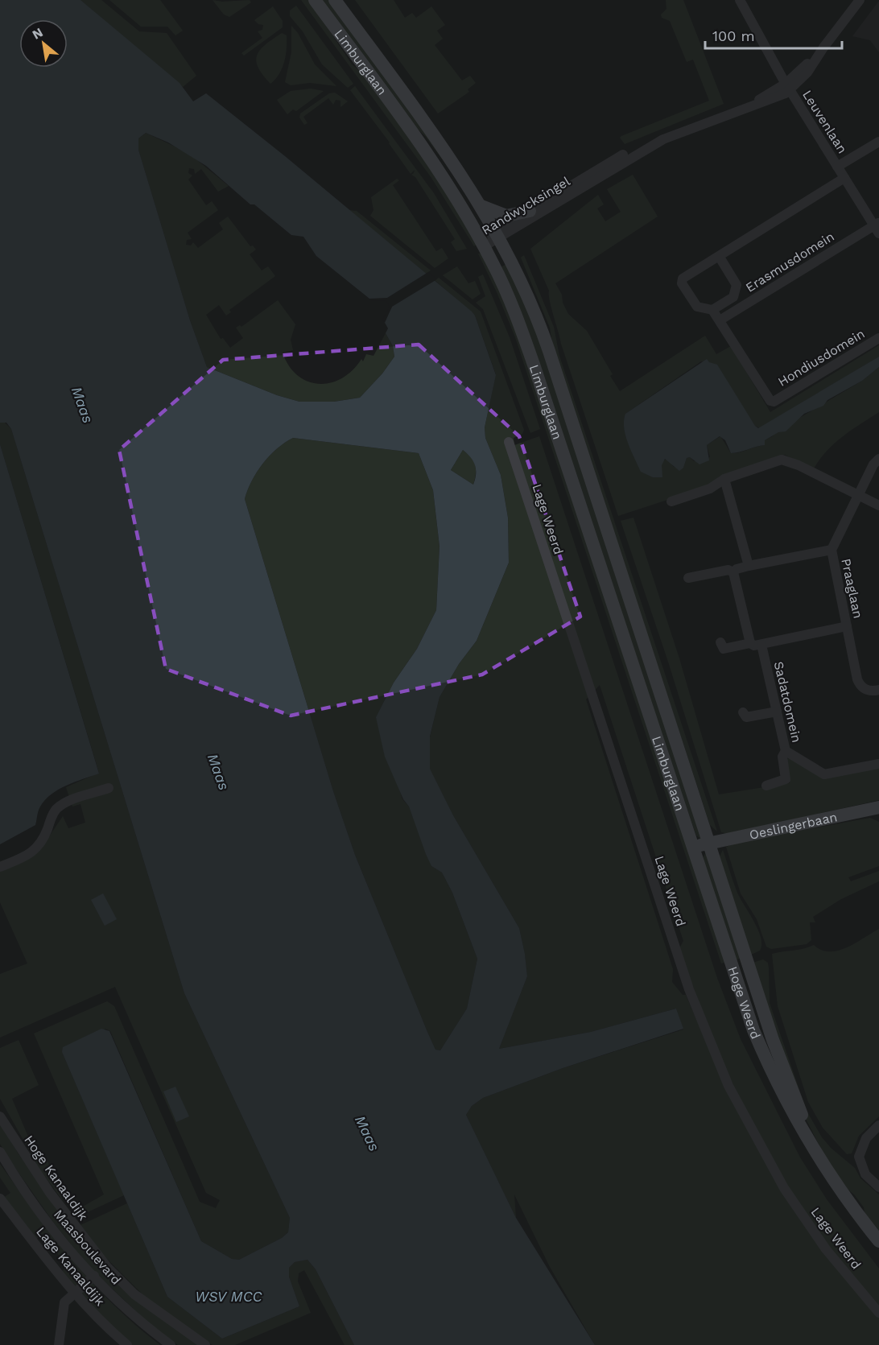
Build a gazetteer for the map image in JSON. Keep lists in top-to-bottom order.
{
  "streets": {
    "main road": ["Limburglaan", "Oeslingerbaan", "Hoge Weerd"],
    "street": [
      "Leuvenlaan",
      "Randwycksingel",
      "Erasmusdomein",
      "Hondiusdomein",
      "Lage Weerd",
      "Praaglaan",
      "Sadatdomein",
      "Hoge Kanaaldijk",
      "Maasboulevard",
      "Lage Kanaaldijk"
    ]
  },
  "crossings": [
    ["Limburglaan", "Randwycksingel"],
    ["Limburglaan", "Oeslingerbaan"],
    ["Limburglaan", "Hoge Weerd"],
    ["Leuvenlaan", "Randwycksingel"],
    ["Leuvenlaan", "Erasmusdomein"],
    ["Erasmusdomein", "Hondiusdomein"],
    ["Oeslingerbaan", "Hoge Weerd"]
  ],
  "water": ["Maas", "WSV MCC"],
  "scale_bar": "100 m",
  "north": "top left"
}
